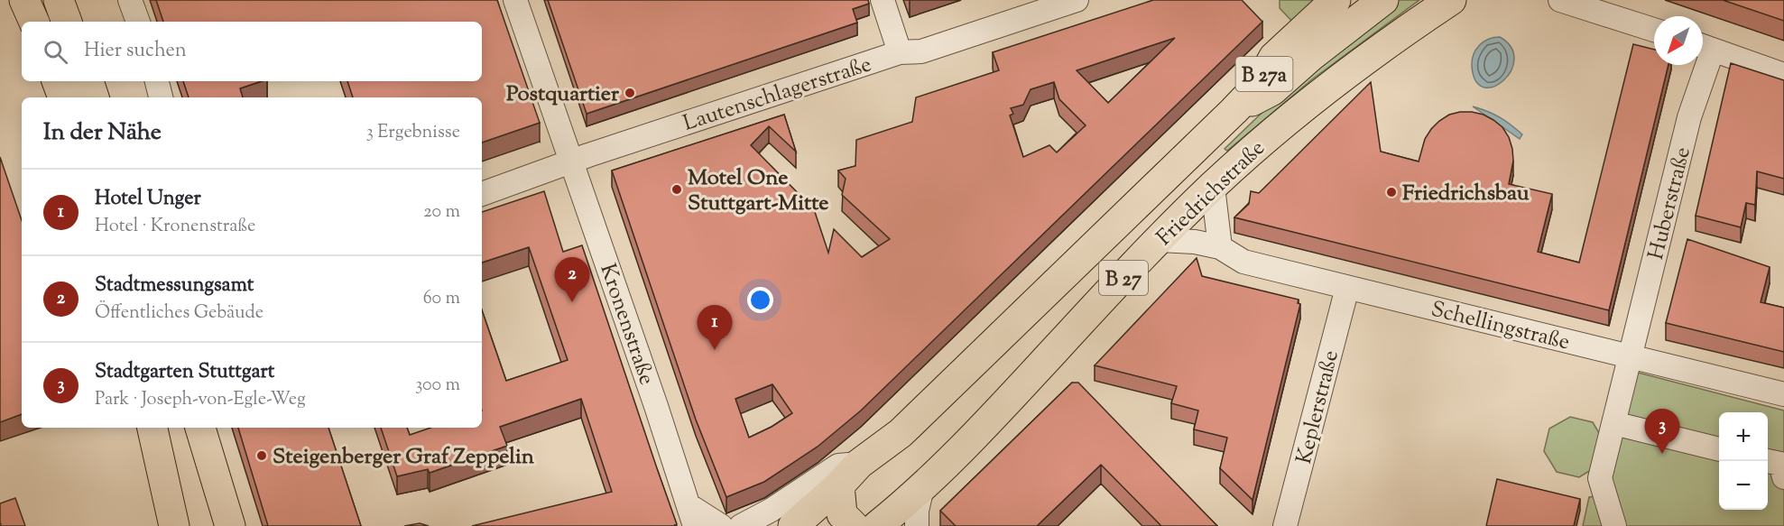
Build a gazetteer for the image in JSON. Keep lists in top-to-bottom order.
{
  "streets": {
    "main road": ["B 27a", "Friedrichstraße", "B 27"],
    "street": [
      "Lautenschlagerstraße",
      "Huberstraße",
      "Kronenstraße",
      "Schellingstraße",
      "Keplerstraße"
    ]
  },
  "crossings": [
    ["Lautenschlagerstraße", "Kronenstraße"],
    ["Friedrichstraße", "Schellingstraße"],
    ["Huberstraße", "Schellingstraße"],
    ["Schellingstraße", "Keplerstraße"]
  ],
  "places": [
    "Postquartier",
    "Motel One Stuttgart-Mitte",
    "Friedrichsbau",
    "Steigenberger Graf Zeppelin"
  ],
  "north": "bottom left",
  "page": {
    "search": "Hier suchen",
    "heading": ["In der Nähe", "3 Ergebnisse"],
    "list": [
      {
        "mark": "1",
        "name": "Hotel Unger",
        "note": "Hotel · Kronenstraße",
        "value": "20 m"
      },
      {
        "mark": "2",
        "name": "Stadtmessungsamt",
        "note": "Öffentliches Gebäude",
        "value": "60 m"
      },
      {
        "mark": "3",
        "name": "Stadtgarten Stuttgart",
        "note": "Park · Joseph-von-Egle-Weg",
        "value": "300 m"
      }
    ],
    "pins": ["2", "1", "3"],
    "map_buttons": ["+", "−"]
  }
}
